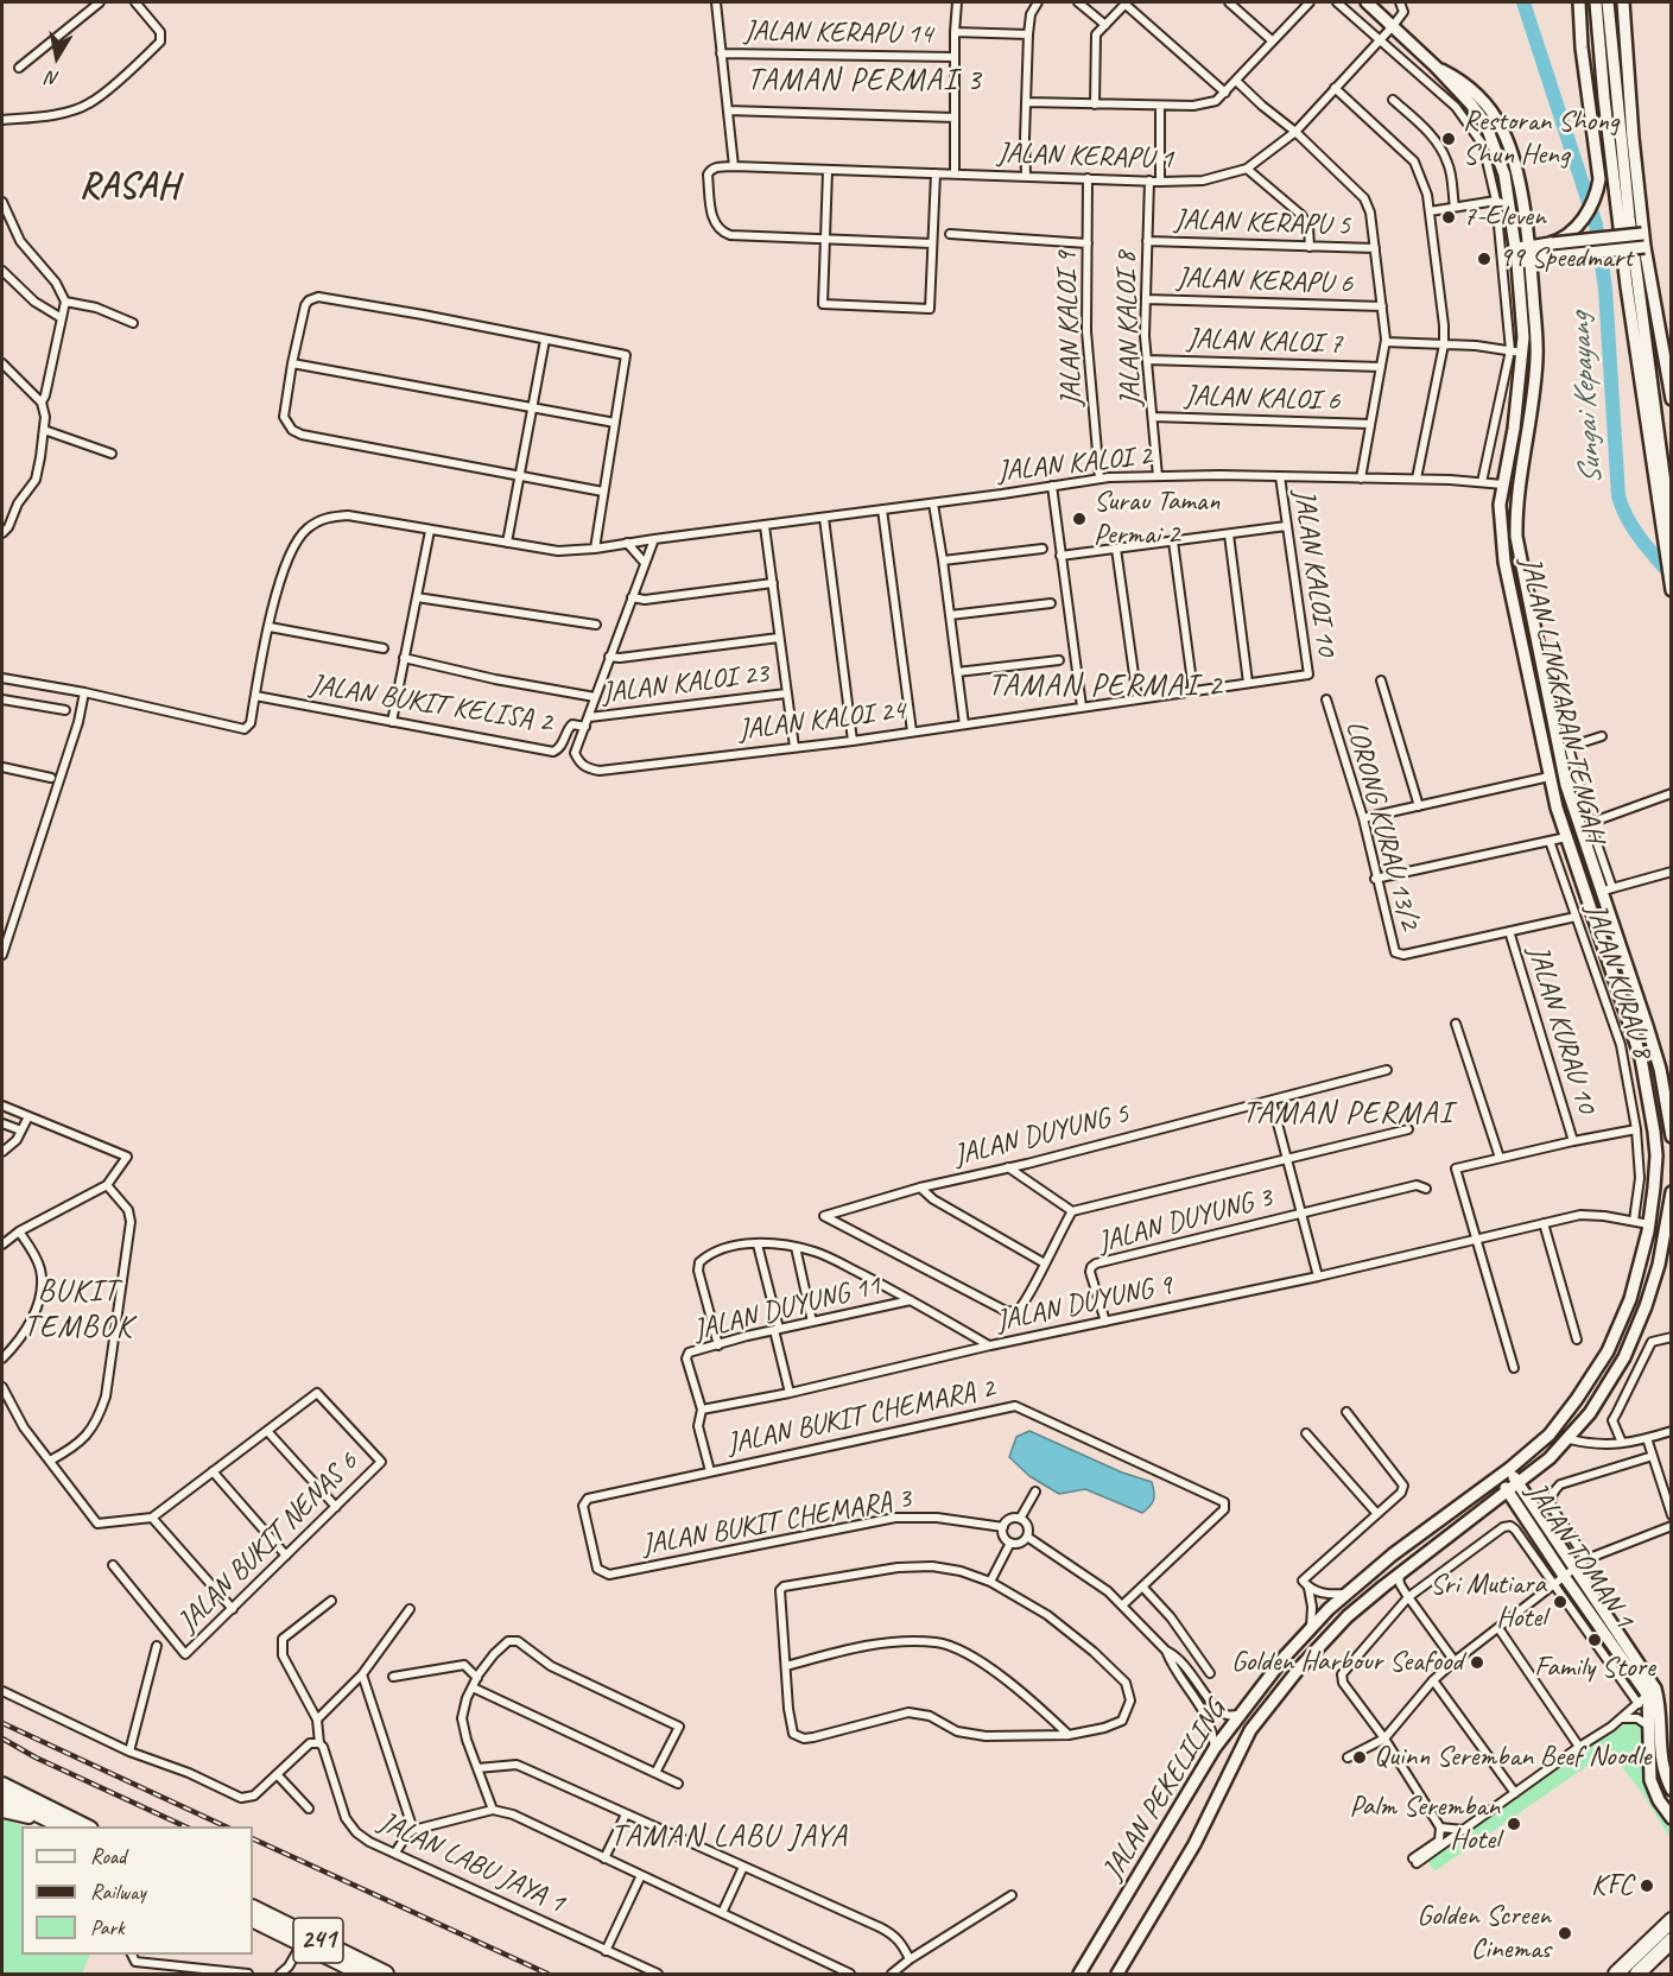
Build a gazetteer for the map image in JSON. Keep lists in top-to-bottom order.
{
  "streets": {
    "highway": ["241"],
    "street": [
      "JALAN KERAPU 14",
      "JALAN KERAPU 1",
      "JALAN KERAPU 5",
      "JALAN KERAPU 6",
      "JALAN KALOI 9",
      "JALAN KALOI 8",
      "JALAN KALOI 7",
      "JALAN KALOI 6",
      "JALAN KALOI 2",
      "JALAN KALOI 10",
      "JALAN KALOI 23",
      "JALAN LINGKARAN TENGAH",
      "JALAN BUKIT KELISA 2",
      "JALAN KALOI 24",
      "LORONG KURAU 13/2",
      "JALAN KURAU 8",
      "JALAN KURAU 10",
      "JALAN DUYUNG 5",
      "JALAN DUYUNG 3",
      "JALAN DUYUNG 9",
      "JALAN DUYUNG 11",
      "JALAN BUKIT CHEMARA 2",
      "JALAN BUKIT CHEMARA 3",
      "JALAN BUKIT NENAS 6",
      "JALAN TOMAN 1",
      "JALAN PEKELILING",
      "JALAN LABU JAYA 1"
    ]
  },
  "crossings": [
    ["JALAN KERAPU 1", "JALAN KALOI 9"],
    ["JALAN KERAPU 1", "JALAN KALOI 8"],
    ["JALAN KERAPU 1", "JALAN LINGKARAN TENGAH"],
    ["JALAN KERAPU 5", "JALAN KALOI 8"],
    ["JALAN KERAPU 6", "JALAN KALOI 8"],
    ["JALAN KALOI 9", "JALAN KALOI 2"],
    ["JALAN KALOI 8", "JALAN KALOI 7"],
    ["JALAN KALOI 8", "JALAN KALOI 6"],
    ["JALAN KALOI 8", "JALAN KALOI 2"],
    ["JALAN KALOI 2", "JALAN KALOI 10"],
    ["JALAN KALOI 2", "JALAN LINGKARAN TENGAH"],
    ["JALAN KALOI 2", "JALAN BUKIT KELISA 2"],
    ["JALAN KALOI 2", "JALAN KALOI 24"],
    ["JALAN KALOI 10", "JALAN KALOI 24"],
    ["JALAN KALOI 23", "JALAN KALOI 24"],
    ["JALAN LINGKARAN TENGAH", "JALAN DUYUNG 9"],
    ["JALAN LINGKARAN TENGAH", "JALAN TOMAN 1"],
    ["JALAN LINGKARAN TENGAH", "JALAN PEKELILING"],
    ["JALAN BUKIT KELISA 2", "JALAN KALOI 24"],
    ["LORONG KURAU 13/2", "JALAN KURAU 10"],
    ["JALAN KURAU 8", "JALAN DUYUNG 9"],
    ["JALAN DUYUNG 3", "JALAN DUYUNG 9"],
    ["JALAN DUYUNG 9", "JALAN DUYUNG 11"],
    ["JALAN BUKIT CHEMARA 2", "JALAN BUKIT CHEMARA 3"],
    ["JALAN TOMAN 1", "JALAN PEKELILING"]
  ],
  "districts": [
    "TAMAN PERMAI 3",
    "RASAH",
    "TAMAN PERMAI 2",
    "TAMAN PERMAI",
    "BUKIT TEMBOK",
    "TAMAN LABU JAYA"
  ],
  "water": ["Sungai Kepayang"],
  "places": [
    "Restoran Shong Shun Heng",
    "7-Eleven",
    "99 Speedmart",
    "Surau Taman Permai 2",
    "Sri Mutiara Hotel",
    "Family Store",
    "Golden Harbour Seafood",
    "Quinn Seremban Beef Noodle",
    "Palm Seremban Hotel",
    "KFC",
    "Golden Screen Cinemas"
  ],
  "legend": ["Road", "Railway", "Park"],
  "north": "bottom"
}
